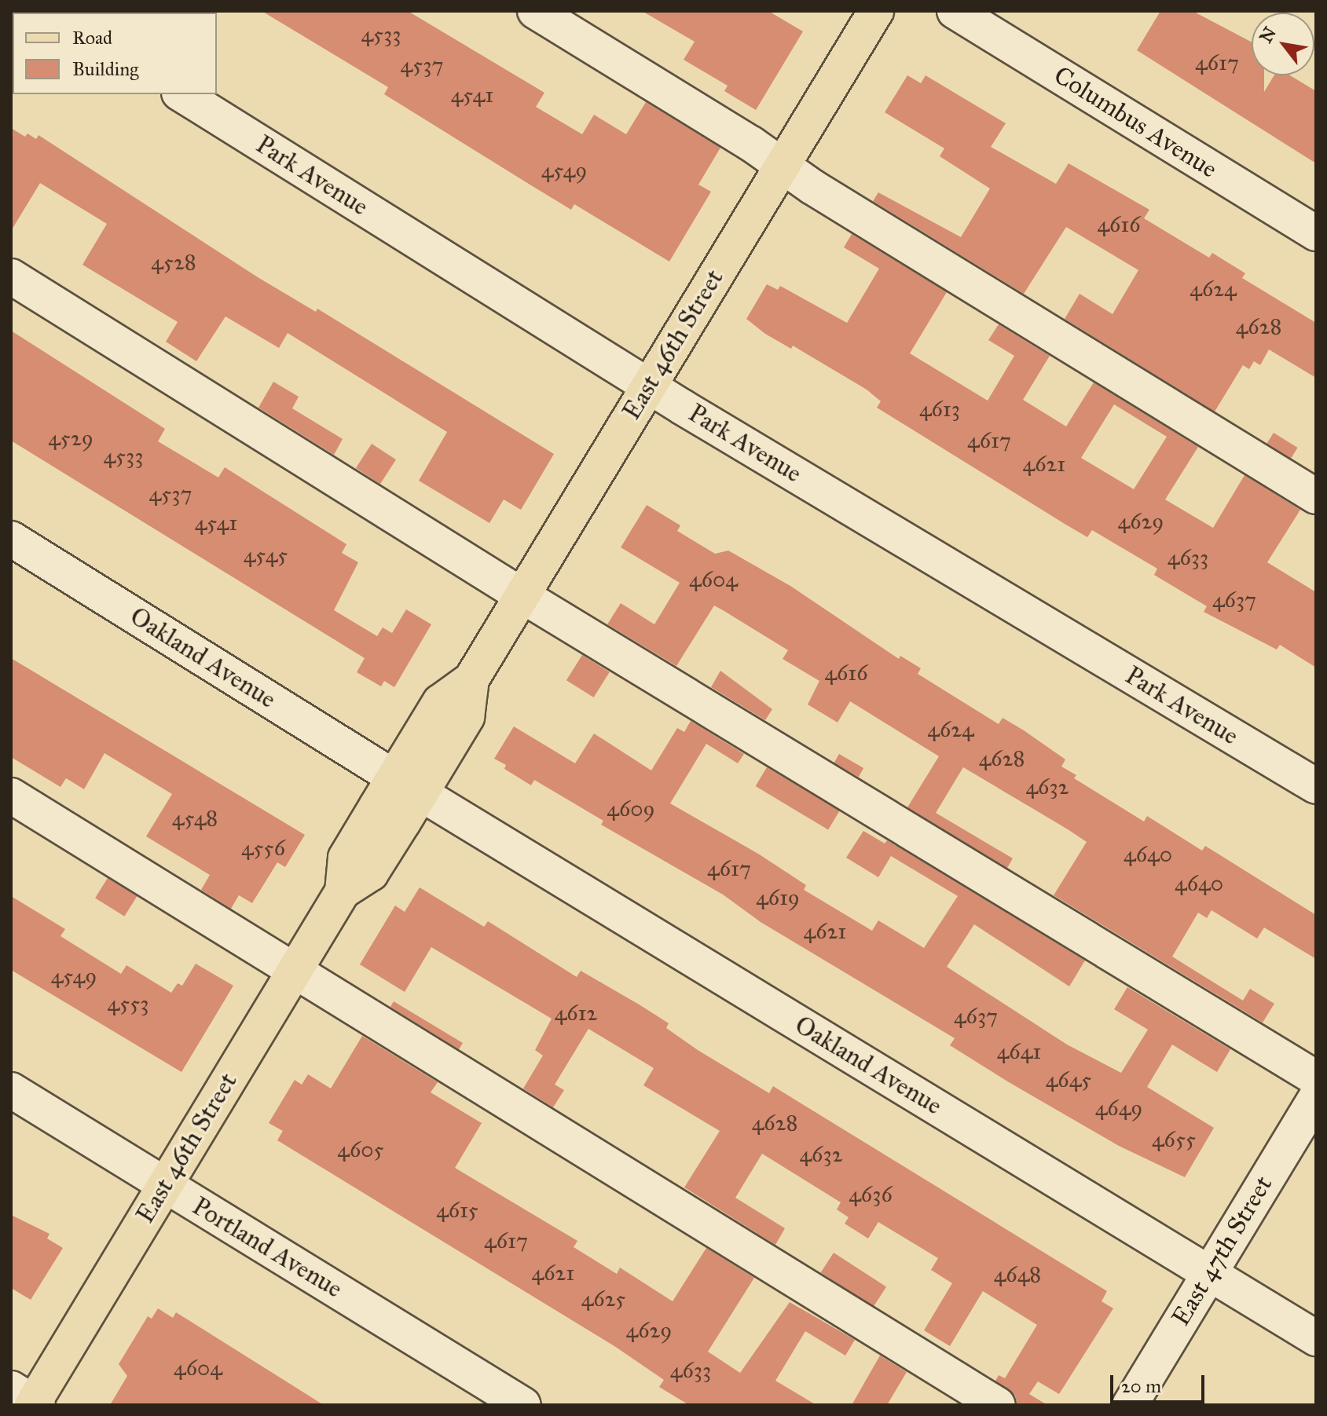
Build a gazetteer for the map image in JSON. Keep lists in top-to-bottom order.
{
  "streets": {
    "main road": ["East 46th Street"],
    "street": [
      "Columbus Avenue",
      "Park Avenue",
      "Oakland Avenue",
      "Portland Avenue",
      "East 47th Street"
    ]
  },
  "crossings": [
    ["Park Avenue", "East 46th Street"],
    ["East 46th Street", "Oakland Avenue"],
    ["East 46th Street", "Portland Avenue"],
    ["Oakland Avenue", "East 47th Street"]
  ],
  "house_numbers": [
    "4533",
    "4617",
    "4537",
    "4541",
    "4549",
    "4616",
    "4528",
    "4624",
    "4628",
    "4613",
    "4529",
    "4617",
    "4533",
    "4621",
    "4537",
    "4629",
    "4541",
    "4545",
    "4633",
    "4604",
    "4637",
    "4616",
    "4624",
    "4628",
    "4632",
    "4609",
    "4548",
    "4556",
    "4640",
    "4617",
    "4640",
    "4619",
    "4621",
    "4549",
    "4553",
    "4612",
    "4637",
    "4641",
    "4645",
    "4649",
    "4628",
    "4655",
    "4605",
    "4632",
    "4636",
    "4615",
    "4617",
    "4621",
    "4648",
    "4625",
    "4629",
    "4604",
    "4633"
  ],
  "legend": ["Road", "Building"],
  "scale_bar": "20 m",
  "north": "top left"
}
